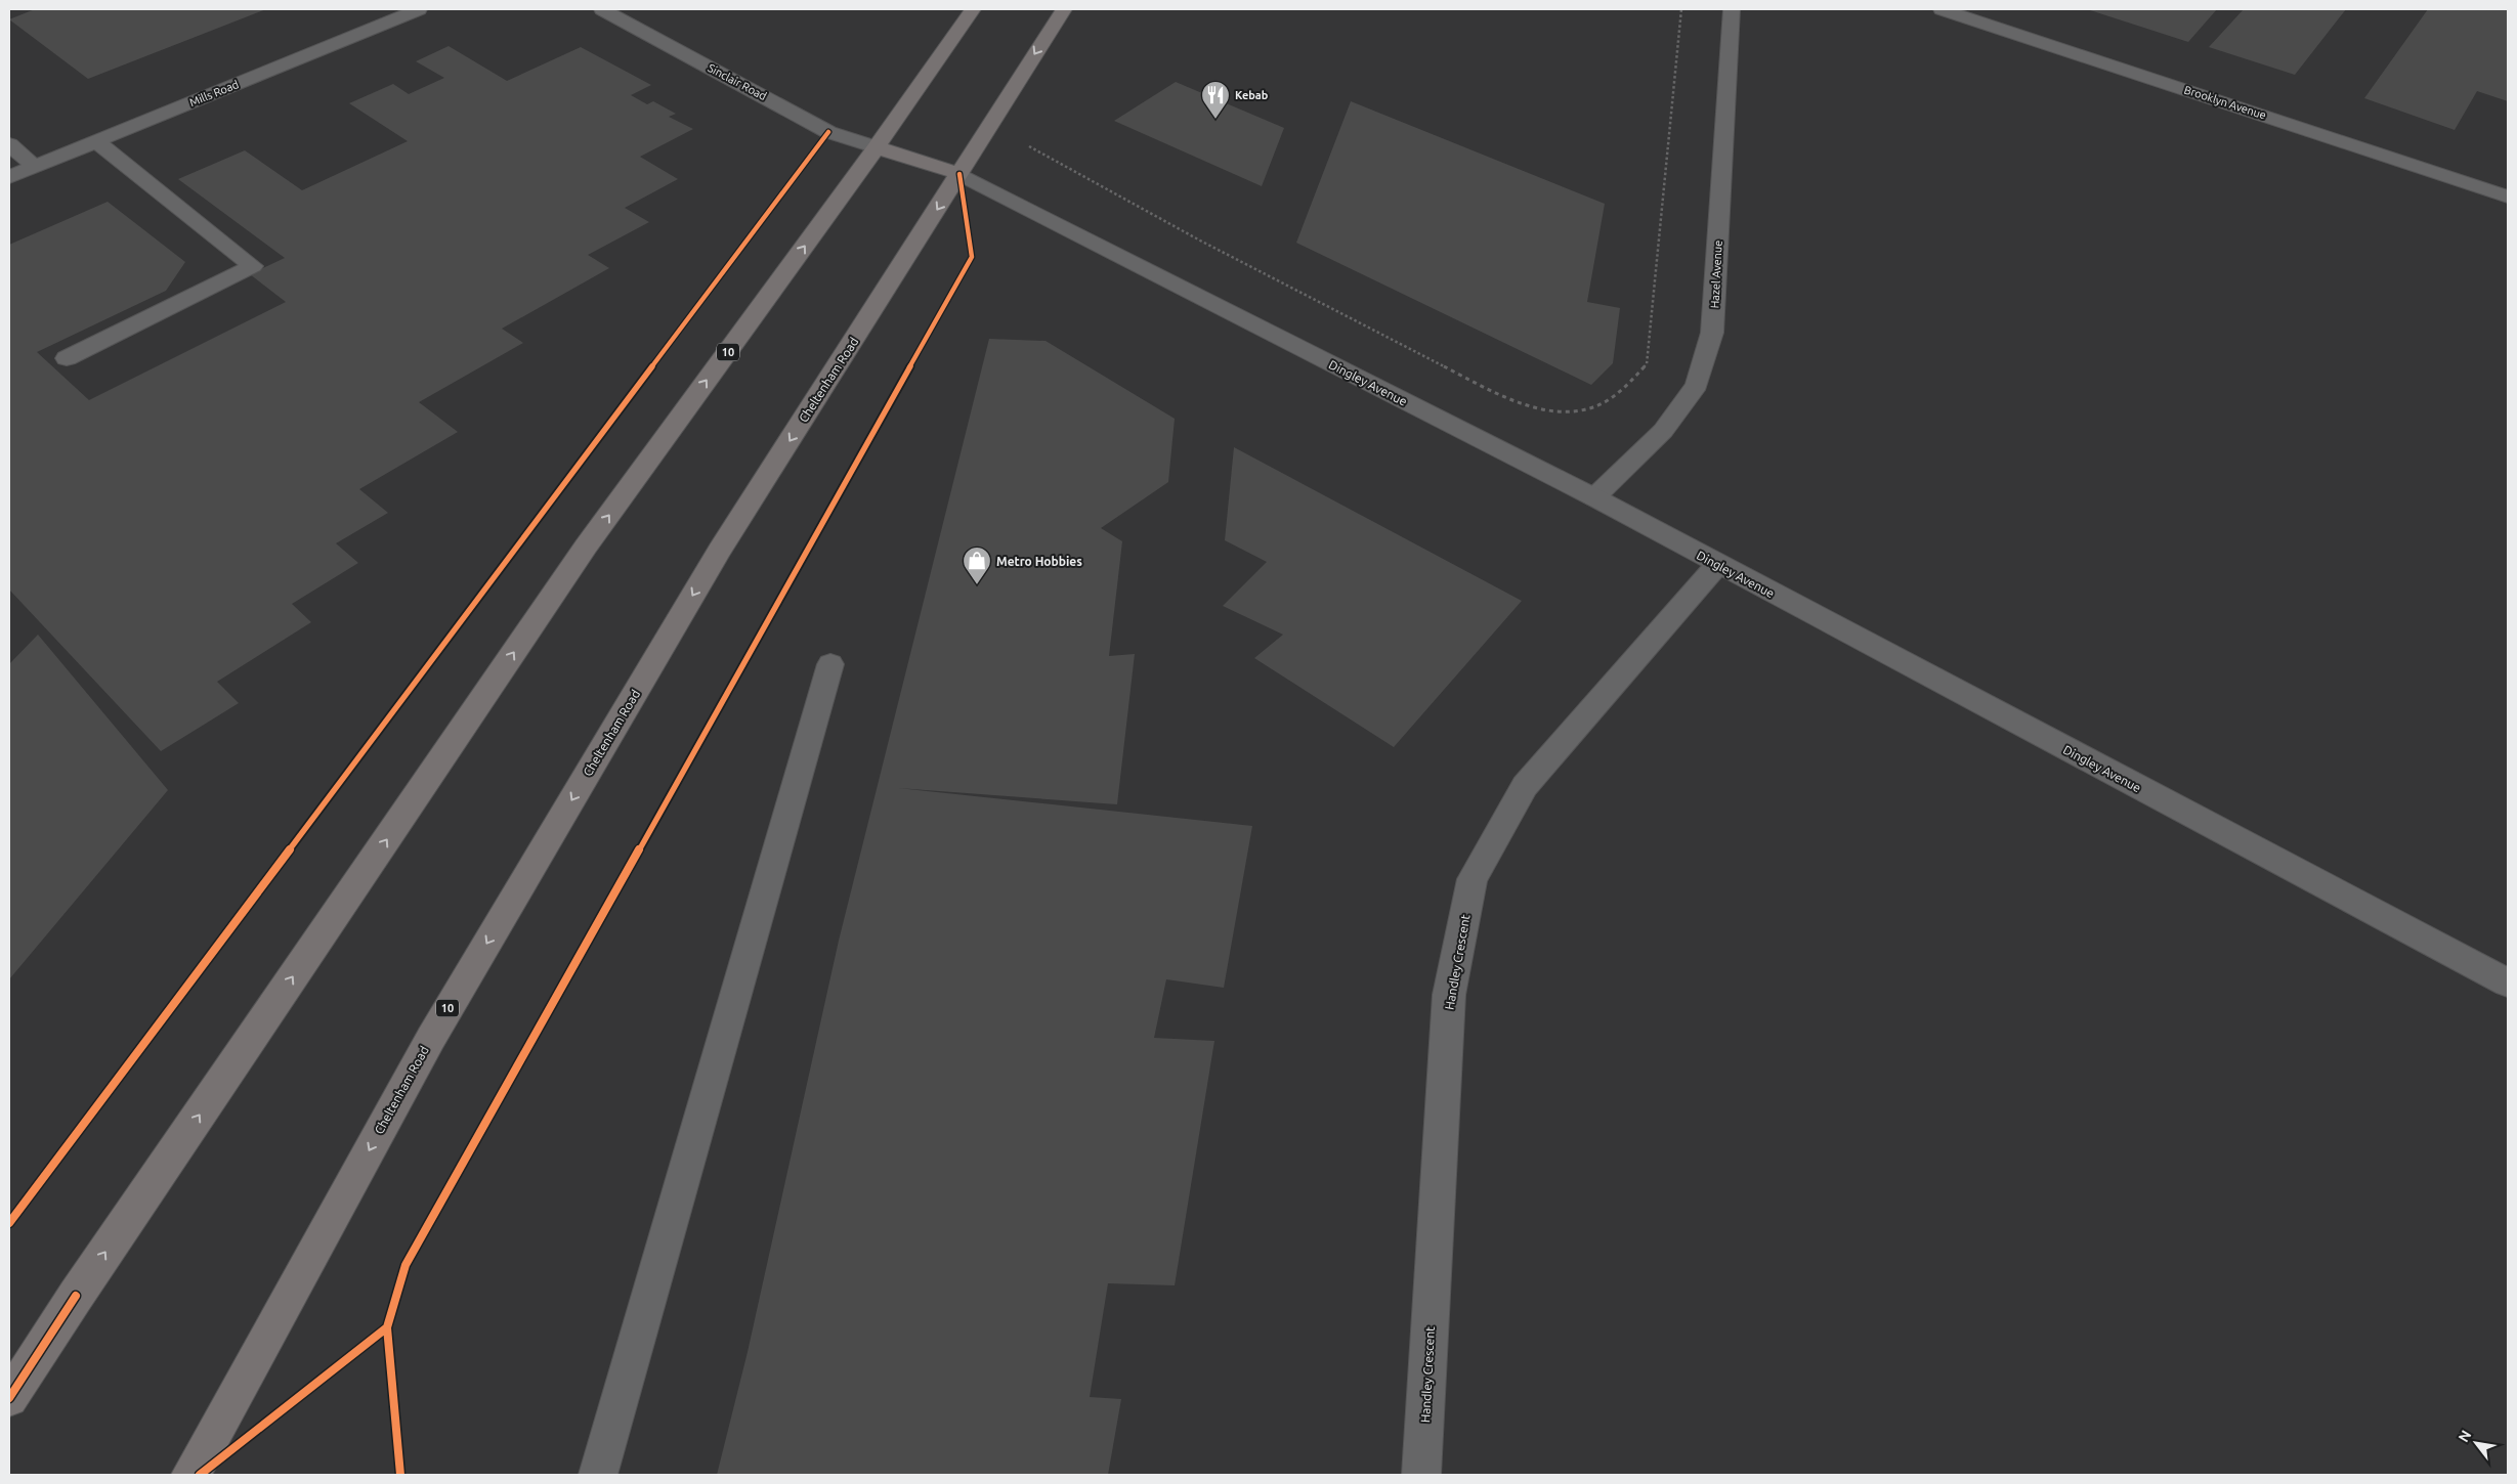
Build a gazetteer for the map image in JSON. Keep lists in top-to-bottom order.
{
  "streets": {
    "main road": ["10", "Cheltenham Road"],
    "street": [
      "Sinclair Road",
      "Mills Road",
      "Brooklyn Avenue",
      "Hazel Avenue",
      "Dingley Avenue",
      "Handley Crescent"
    ]
  },
  "crossings": [
    ["Sinclair Road", "10"],
    ["Hazel Avenue", "Dingley Avenue"],
    ["Cheltenham Road", "Dingley Avenue"],
    ["Dingley Avenue", "Handley Crescent"]
  ],
  "places": {
    "restaurant": ["Kebab"],
    "shop": ["Metro Hobbies"]
  },
  "north": "top left"
}
